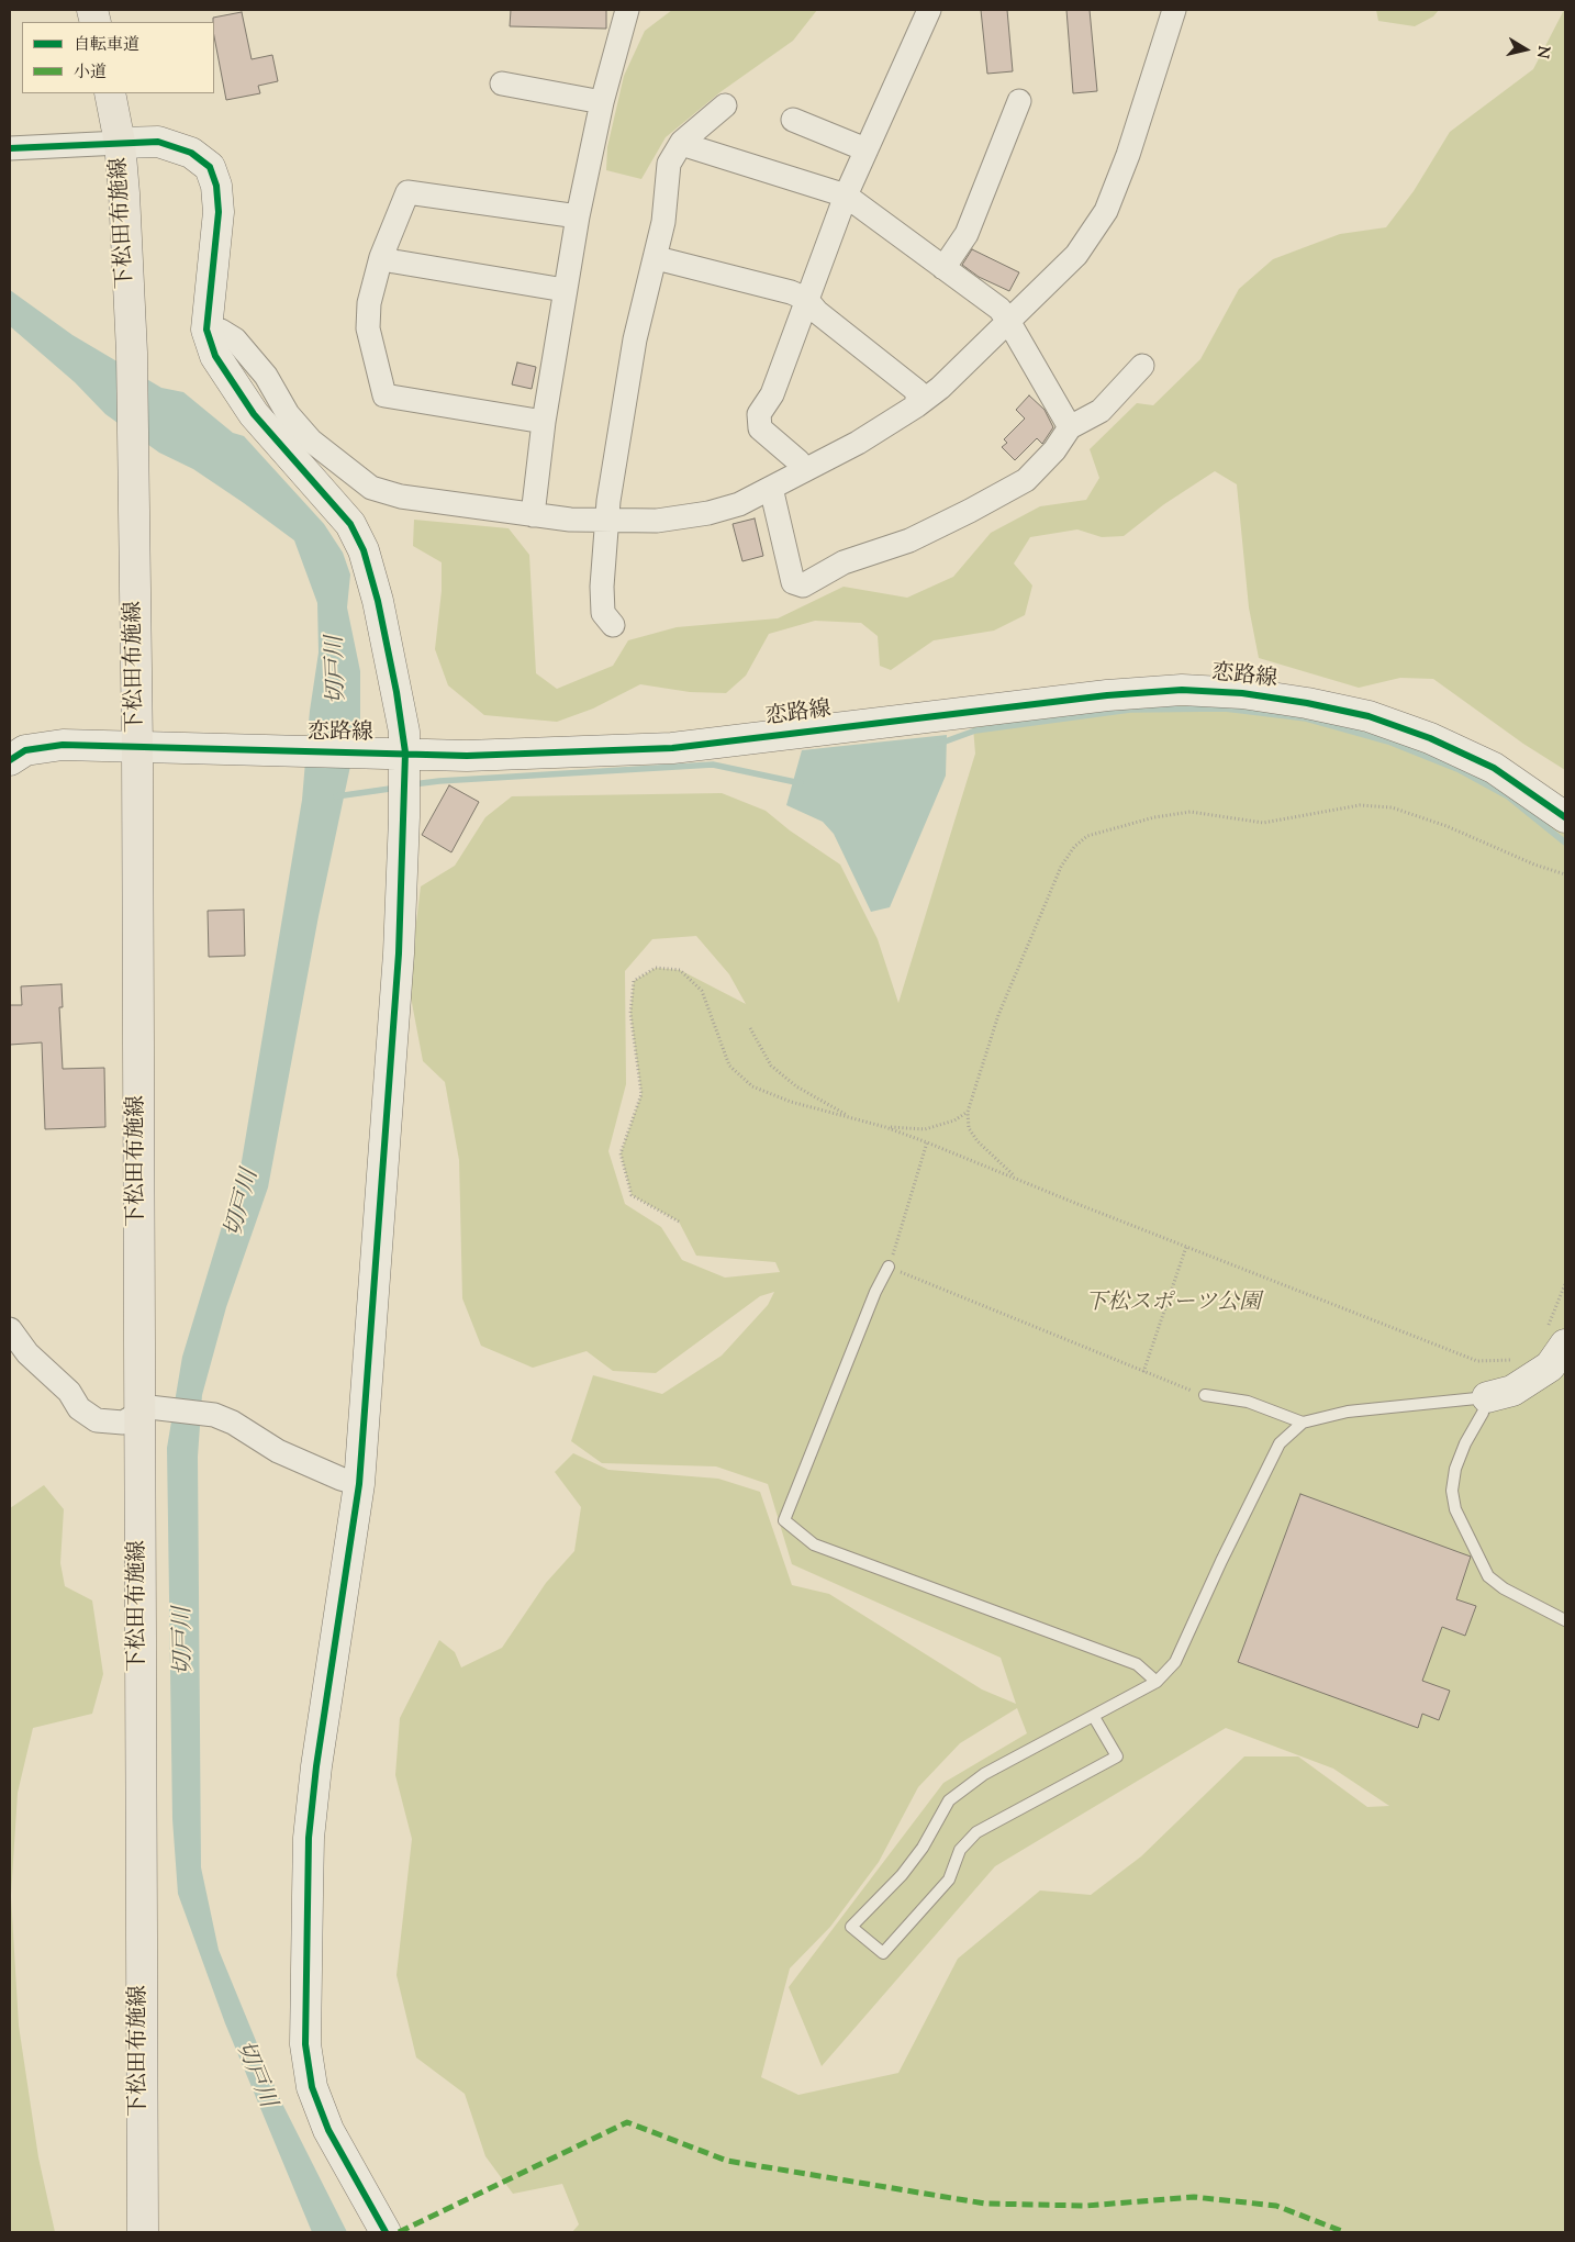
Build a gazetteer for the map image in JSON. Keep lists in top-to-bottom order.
{
  "streets": {
    "main road": ["下松田布施線"],
    "street": ["恋路線"]
  },
  "crossings": [
    ["下松田布施線", "恋路線"]
  ],
  "water": ["切戸川"],
  "parks": ["下松スポーツ公園"],
  "legend": ["自転車道", "小道"],
  "north": "right"
}
